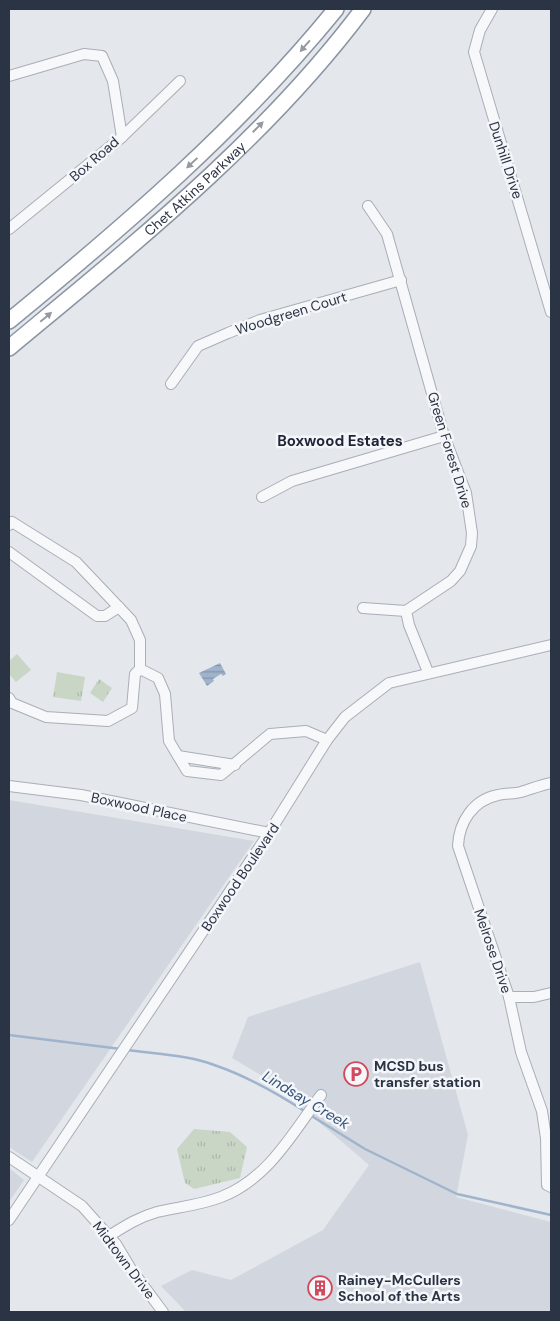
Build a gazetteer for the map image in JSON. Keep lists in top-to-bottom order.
{
  "streets": {
    "highway": ["Chet Atkins Parkway"],
    "street": [
      "Box Road",
      "Dunhill Drive",
      "Woodgreen Court",
      "Green Forest Drive",
      "Boxwood Place",
      "Boxwood Boulevard",
      "Melrose Drive",
      "Midtown Drive"
    ]
  },
  "crossings": [
    ["Woodgreen Court", "Green Forest Drive"],
    ["Boxwood Place", "Boxwood Boulevard"],
    ["Boxwood Boulevard", "Midtown Drive"]
  ],
  "districts": ["Boxwood Estates"],
  "water": ["Lindsay Creek"],
  "places": {
    "parking": ["MCSD bus transfer station"],
    "building": ["Rainey-McCullers School of the Arts"]
  }
}
